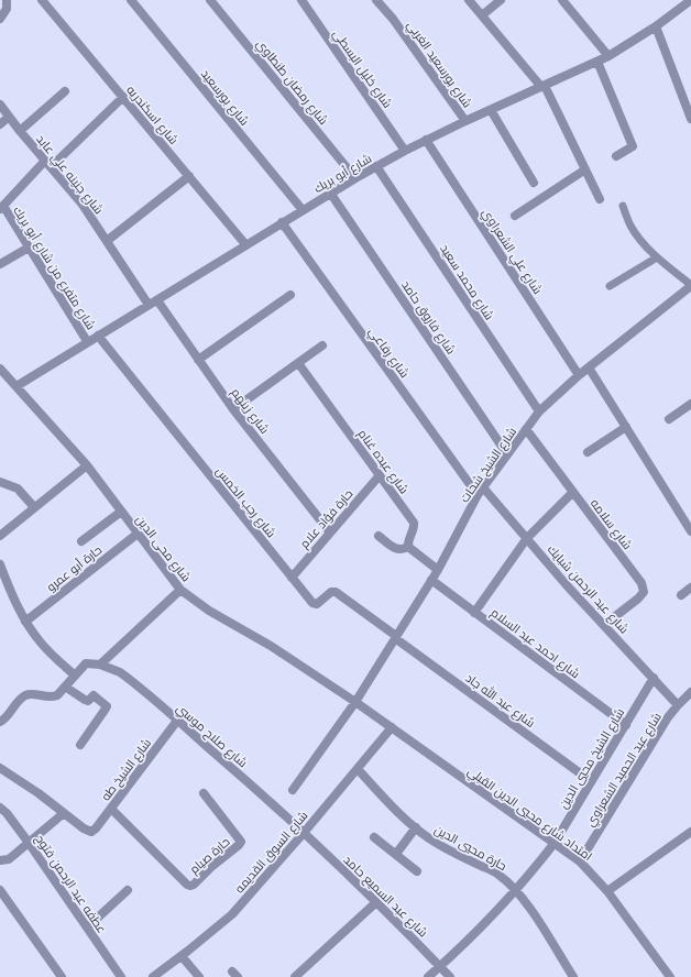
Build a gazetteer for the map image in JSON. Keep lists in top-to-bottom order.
{
  "streets": {
    "street": [
      "شارع بورسعيد الغربي",
      "شارع خليل البسطي",
      "شارع رمضان طنطاوي",
      "شارع بورسعيد",
      "شارع اسكندريه",
      "شارع أبو بريك",
      "شارع جنينه علي عابد",
      "شارع علي الشعراوي",
      "شارع متفرع من شارع أبو بريك",
      "شارع محمد سعيد",
      "شارع فاروق حامد",
      "شارع رفاعي",
      "شارع زينهم",
      "شارع عبده غنام",
      "شارع الشيخ شحات",
      "شارع رجب الخمس",
      "حارة فؤاد علام",
      "شارع سلامه",
      "شارع محى الدين",
      "حارة أبو عمرو",
      "شارع عبد الرحمن شبايك",
      "شارع احمد عبد السلام",
      "شارع عبد الله جاد",
      "شارع صلاح موسي",
      "شارع الشيخ محيي الدين",
      "شارع الشيخ طه",
      "شارع عبد الحميد الشعراوي",
      "امتداد شارع محيي الدين القبلي",
      "حارة محيي الدين",
      "شارع السوق القديمه",
      "حارة صيام",
      "عطفه عبد الرحمن فتوح",
      "شارع عبد السميع حامد"
    ]
  },
  "crossings": [
    ["شارع بورسعيد الغربي", "شارع أبو بريك"],
    ["شارع خليل البسطي", "شارع أبو بريك"],
    ["شارع رمضان طنطاوي", "شارع أبو بريك"],
    ["شارع بورسعيد", "شارع أبو بريك"],
    ["شارع اسكندريه", "شارع أبو بريك"],
    ["شارع أبو بريك", "شارع جنينه علي عابد"],
    ["شارع أبو بريك", "شارع علي الشعراوي"],
    ["شارع أبو بريك", "شارع متفرع من شارع أبو بريك"],
    ["شارع أبو بريك", "شارع محمد سعيد"],
    ["شارع أبو بريك", "شارع فاروق حامد"],
    ["شارع أبو بريك", "شارع رفاعي"],
    ["شارع أبو بريك", "شارع زينهم"],
    ["شارع أبو بريك", "شارع رجب الخمس"],
    ["شارع أبو بريك", "شارع محى الدين"],
    ["شارع علي الشعراوي", "شارع الشيخ شحات"],
    ["شارع محمد سعيد", "شارع الشيخ شحات"],
    ["شارع فاروق حامد", "شارع الشيخ شحات"],
    ["شارع رفاعي", "شارع الشيخ شحات"],
    ["شارع زينهم", "حارة فؤاد علام"],
    ["شارع عبده غنام", "حارة فؤاد علام"],
    ["شارع الشيخ شحات", "شارع رجب الخمس"],
    ["شارع الشيخ شحات", "شارع سلامه"],
    ["شارع الشيخ شحات", "شارع محى الدين"],
    ["شارع الشيخ شحات", "شارع عبد الرحمن شبايك"],
    ["شارع الشيخ شحات", "شارع احمد عبد السلام"],
    ["شارع الشيخ شحات", "شارع عبد الله جاد"],
    ["شارع رجب الخمس", "حارة فؤاد علام"],
    ["شارع رجب الخمس", "شارع عبد الله جاد"],
    ["شارع سلامه", "شارع عبد الرحمن شبايك"],
    ["شارع محى الدين", "حارة أبو عمرو"],
    ["شارع محى الدين", "امتداد شارع محيي الدين القبلي"],
    ["شارع محى الدين", "شارع السوق القديمه"],
    ["شارع عبد الرحمن شبايك", "شارع الشيخ محيي الدين"],
    ["شارع عبد الرحمن شبايك", "شارع عبد الحميد الشعراوي"],
    ["شارع احمد عبد السلام", "شارع الشيخ محيي الدين"],
    ["شارع عبد الله جاد", "شارع الشيخ محيي الدين"],
    ["شارع صلاح موسي", "شارع الشيخ طه"],
    ["شارع صلاح موسي", "شارع السوق القديمه"],
    ["شارع صلاح موسي", "شارع عبد السميع حامد"],
    ["شارع الشيخ محيي الدين", "امتداد شارع محيي الدين القبلي"],
    ["شارع الشيخ محيي الدين", "حارة محيي الدين"],
    ["شارع الشيخ محيي الدين", "شارع عبد السميع حامد"],
    ["شارع الشيخ طه", "حارة صيام"],
    ["شارع عبد الحميد الشعراوي", "امتداد شارع محيي الدين القبلي"],
    ["امتداد شارع محيي الدين القبلي", "شارع السوق القديمه"],
    ["حارة محيي الدين", "شارع السوق القديمه"],
    ["شارع السوق القديمه", "شارع عبد السميع حامد"]
  ]
}
